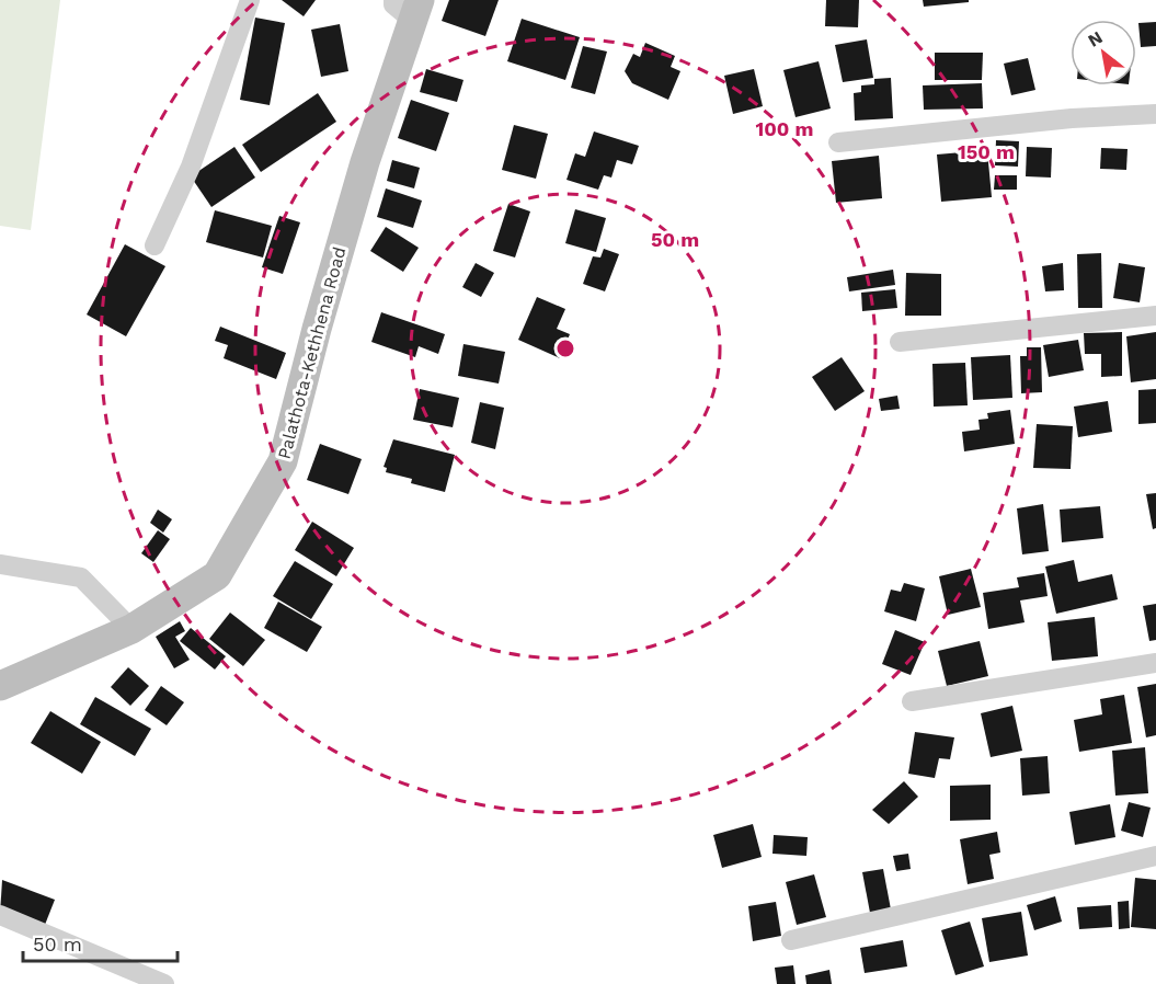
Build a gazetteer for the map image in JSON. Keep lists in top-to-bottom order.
{
  "streets": {
    "street": ["Palathota-Kethhena Road"]
  },
  "scale_bar": "50 m",
  "north": "top left",
  "rings": ["100 m", "150 m", "50 m"]
}
